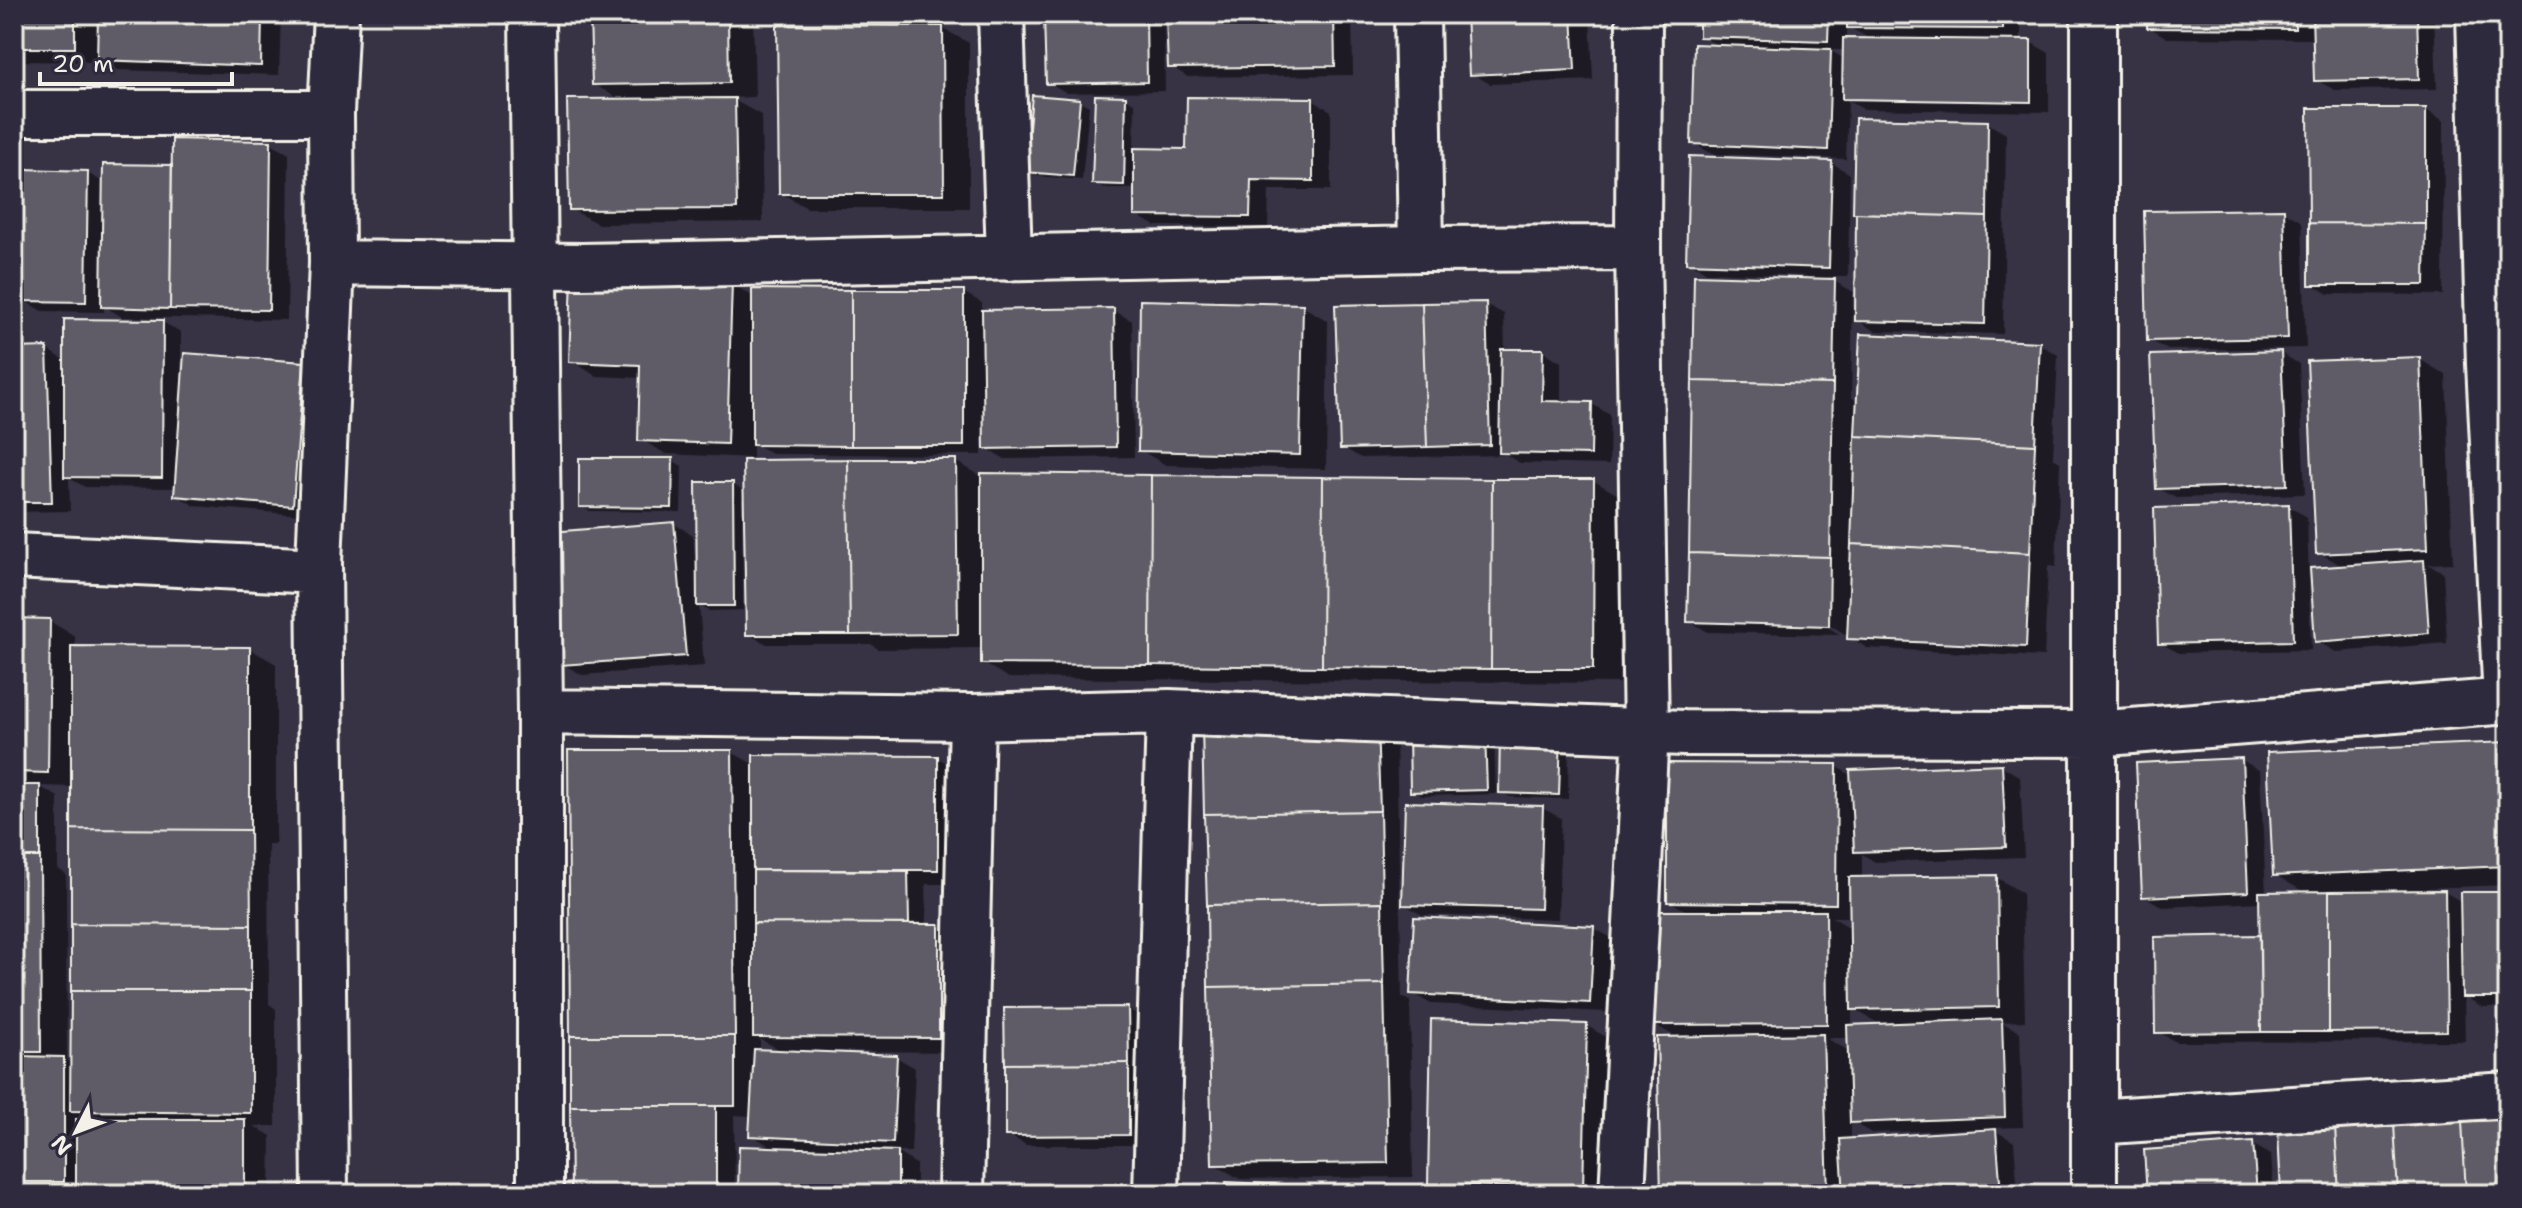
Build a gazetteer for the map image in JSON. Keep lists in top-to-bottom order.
{
  "scale_bar": "20 m",
  "north": "bottom left"
}
